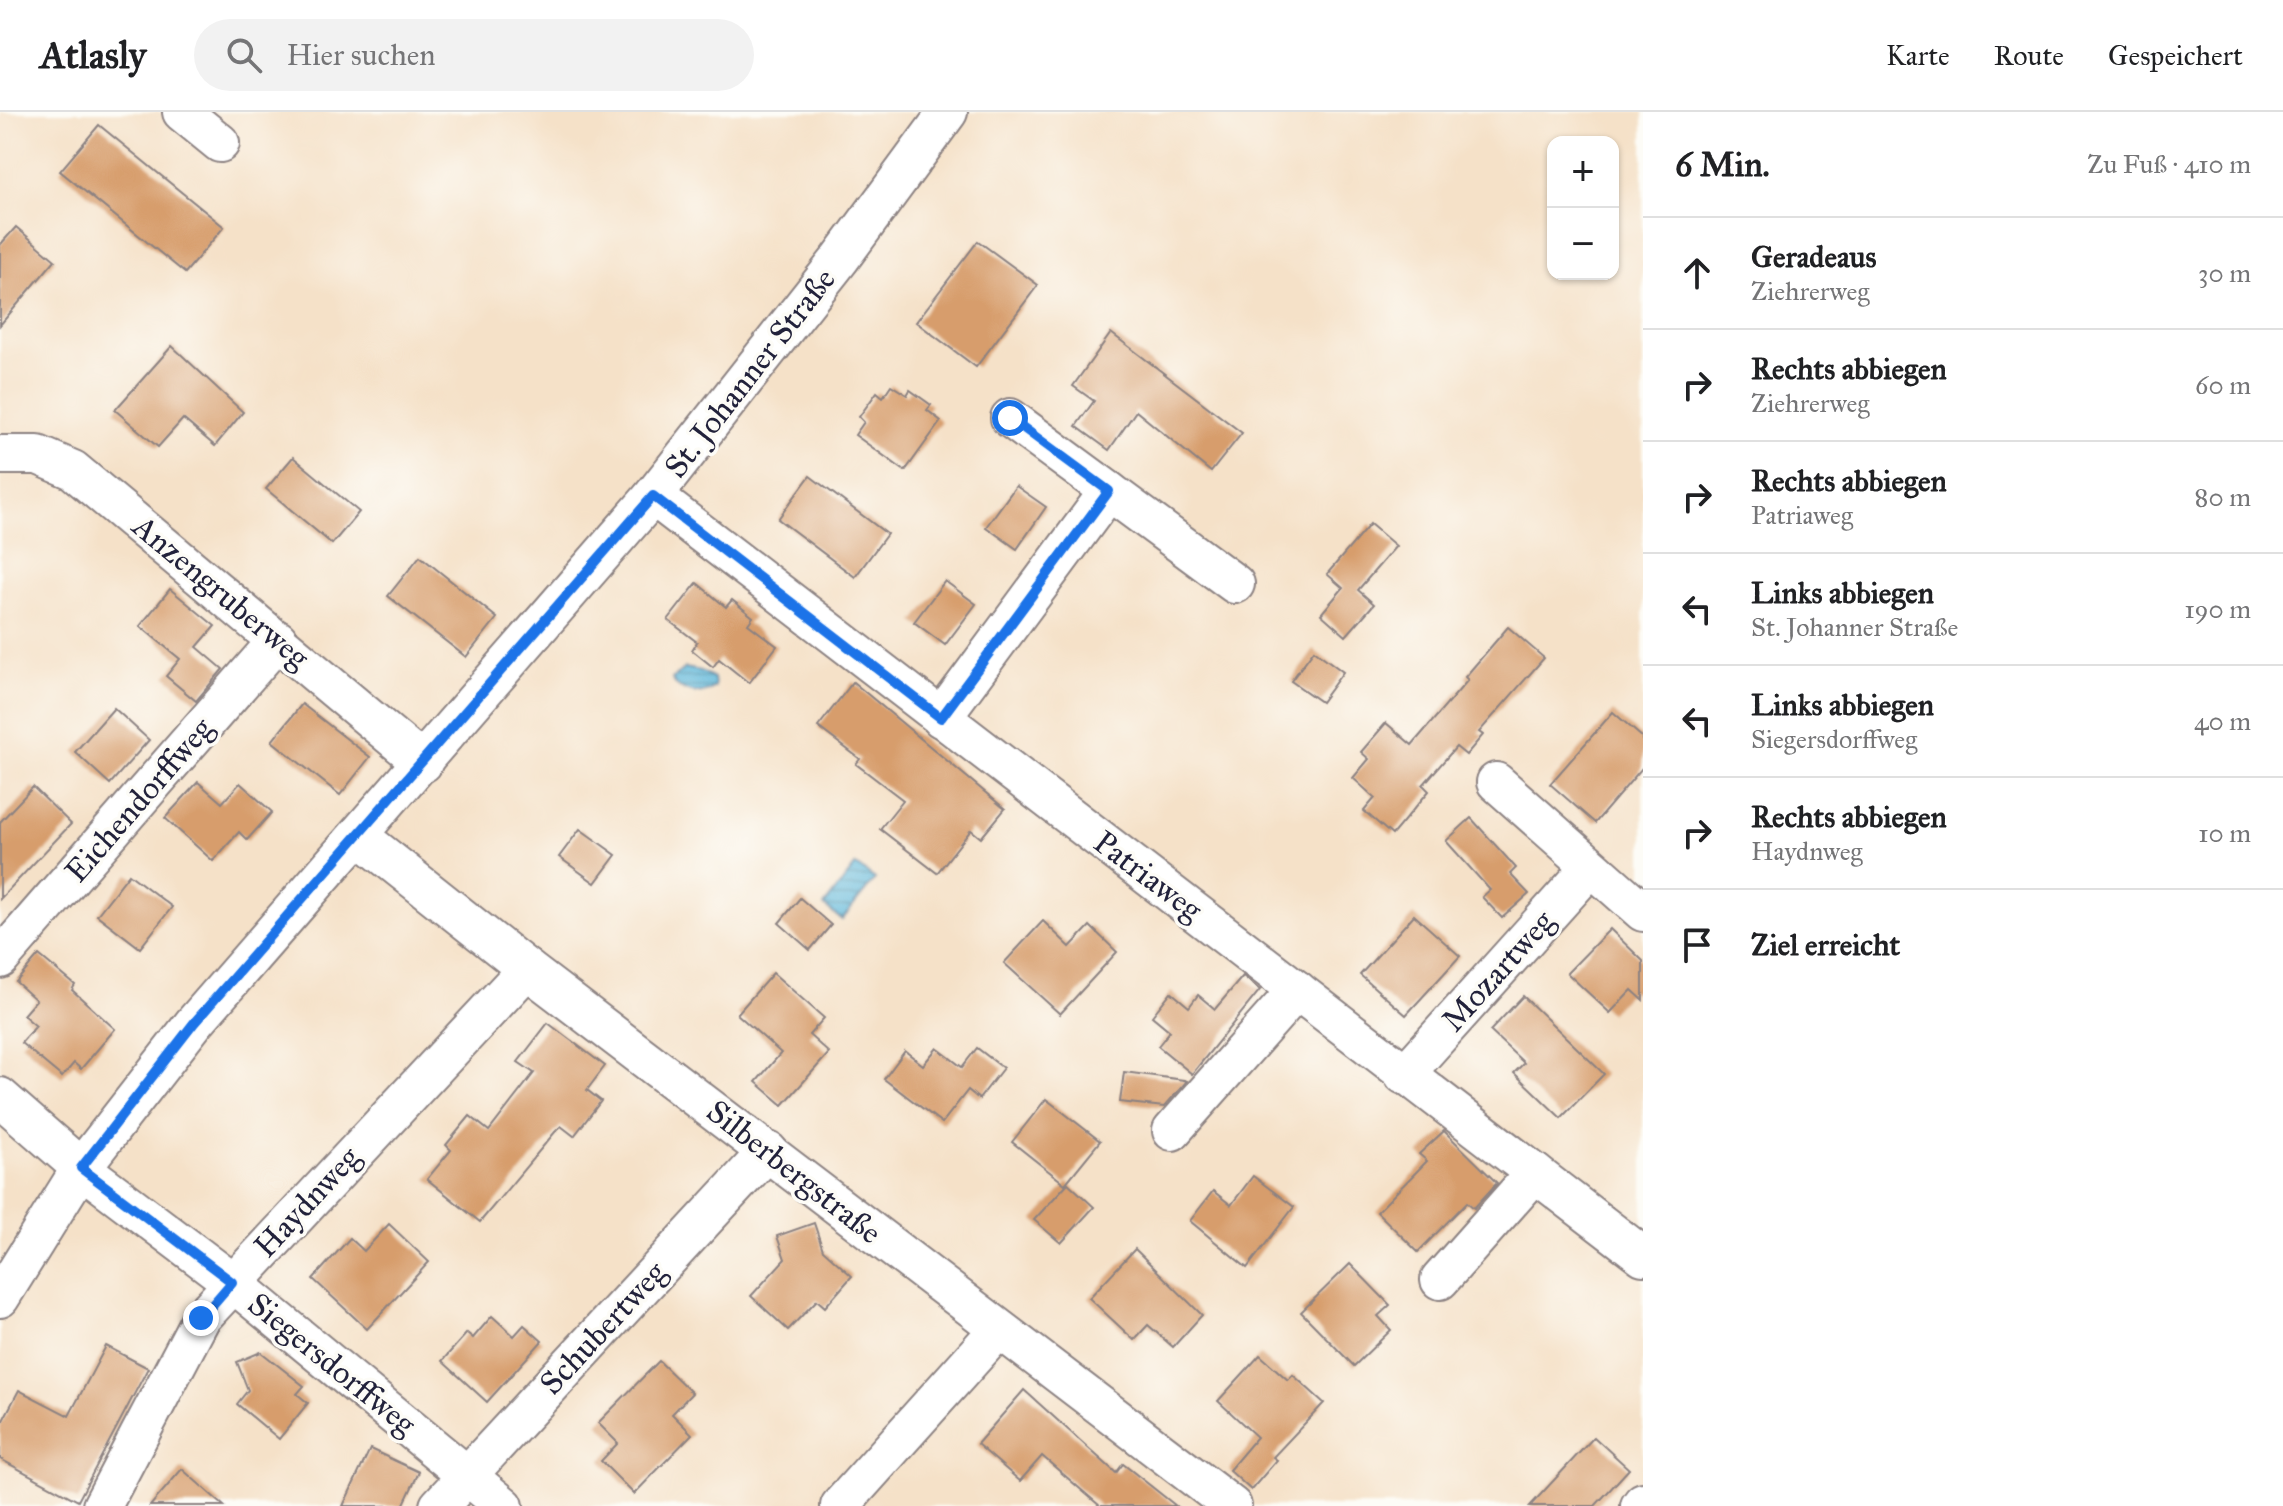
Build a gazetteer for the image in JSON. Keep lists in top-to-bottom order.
{
  "streets": {
    "street": [
      "St. Johanner Straße",
      "Anzengruberweg",
      "Eichendorffweg",
      "Patriaweg",
      "Mozartweg",
      "Silberbergstraße",
      "Haydnweg",
      "Schubertweg",
      "Siegersdorffweg"
    ]
  },
  "crossings": [
    ["St. Johanner Straße", "Anzengruberweg"],
    ["St. Johanner Straße", "Patriaweg"],
    ["St. Johanner Straße", "Silberbergstraße"],
    ["St. Johanner Straße", "Siegersdorffweg"],
    ["Anzengruberweg", "Eichendorffweg"],
    ["Patriaweg", "Mozartweg"],
    ["Silberbergstraße", "Haydnweg"],
    ["Silberbergstraße", "Schubertweg"],
    ["Haydnweg", "Siegersdorffweg"],
    ["Schubertweg", "Siegersdorffweg"]
  ],
  "page": {
    "header": "Atlasly",
    "search": "Hier suchen",
    "nav": ["Karte", "Route", "Gespeichert"],
    "heading": ["6 Min.", "Zu Fuß · 410 m"],
    "map_buttons": ["+", "−"],
    "list": [
      ["Geradeaus", "Ziehrerweg", "30 m"],
      ["Rechts abbiegen", "Ziehrerweg", "60 m"],
      ["Rechts abbiegen", "Patriaweg", "80 m"],
      ["Links abbiegen", "St. Johanner Straße", "190 m"],
      ["Links abbiegen", "Siegersdorffweg", "40 m"],
      ["Rechts abbiegen", "Haydnweg", "10 m"],
      "Ziel erreicht"
    ]
  }
}
